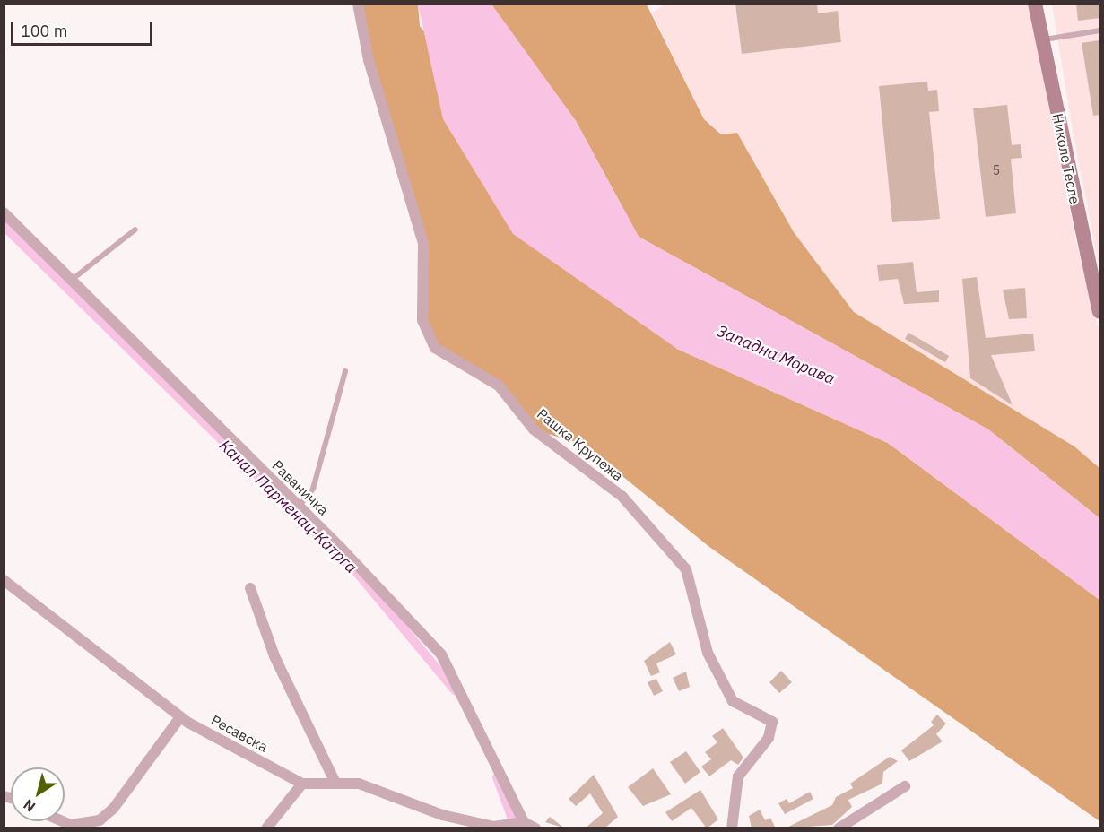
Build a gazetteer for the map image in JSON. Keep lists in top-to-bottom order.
{
  "streets": {
    "street": [
      "Николе Тесле",
      "Рашка Крупежа",
      "Раваничка",
      "Ресавска"
    ]
  },
  "water": ["Западна Морава", "Канал Парменац-Катрга"],
  "house_numbers": ["5"],
  "scale_bar": "100 m",
  "north": "bottom left"
}
